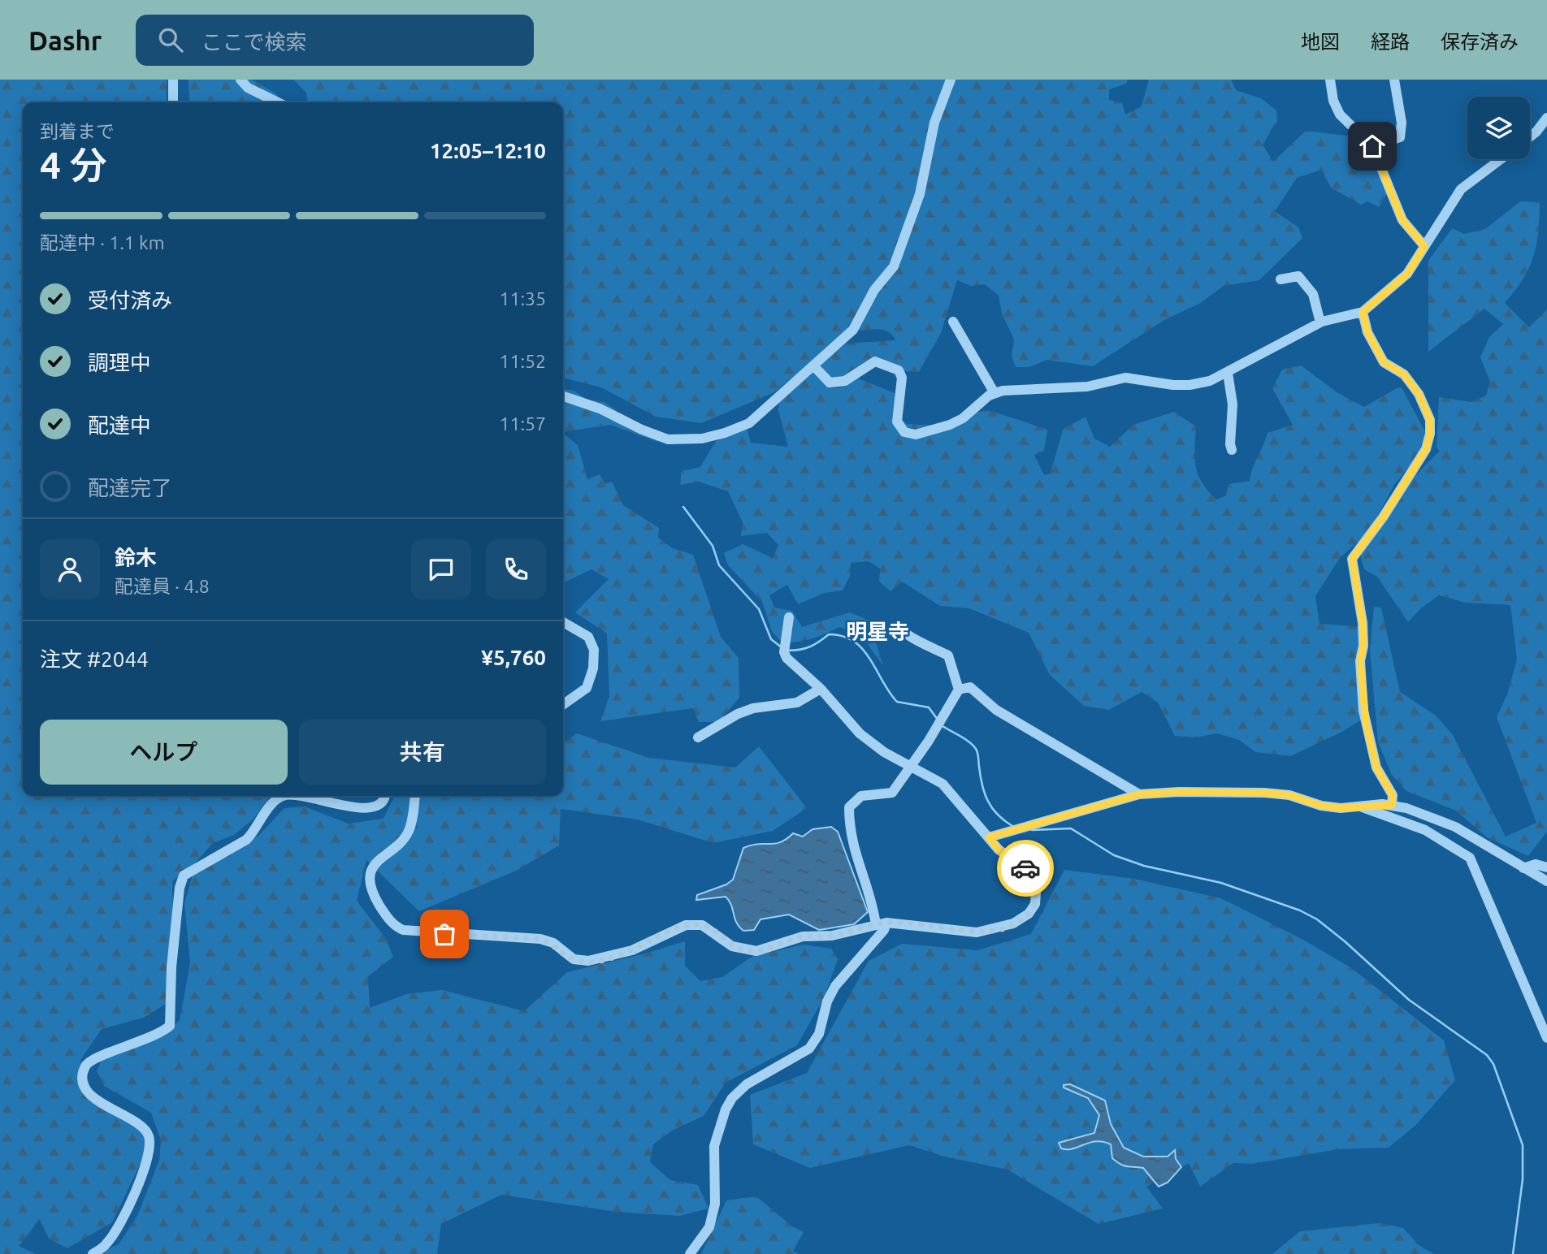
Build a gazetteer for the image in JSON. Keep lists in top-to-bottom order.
{
  "districts": ["明星寺"],
  "page": {
    "header": "Dashr",
    "search": "ここで検索",
    "nav": ["地図", "経路", "保存済み"],
    "heading": ["4 分", "到着まで", "12:05–12:10"],
    "panel": [
      "鈴木",
      "配達員 · 4.8",
      "注文 #2044",
      "¥5,760"
    ],
    "bar": "配達中 · 1.1 km",
    "list": [
      ["受付済み", "11:35"],
      ["調理中", "11:52"],
      ["配達中", "11:57"],
      "配達完了"
    ],
    "buttons": ["ヘルプ", "共有"]
  }
}
